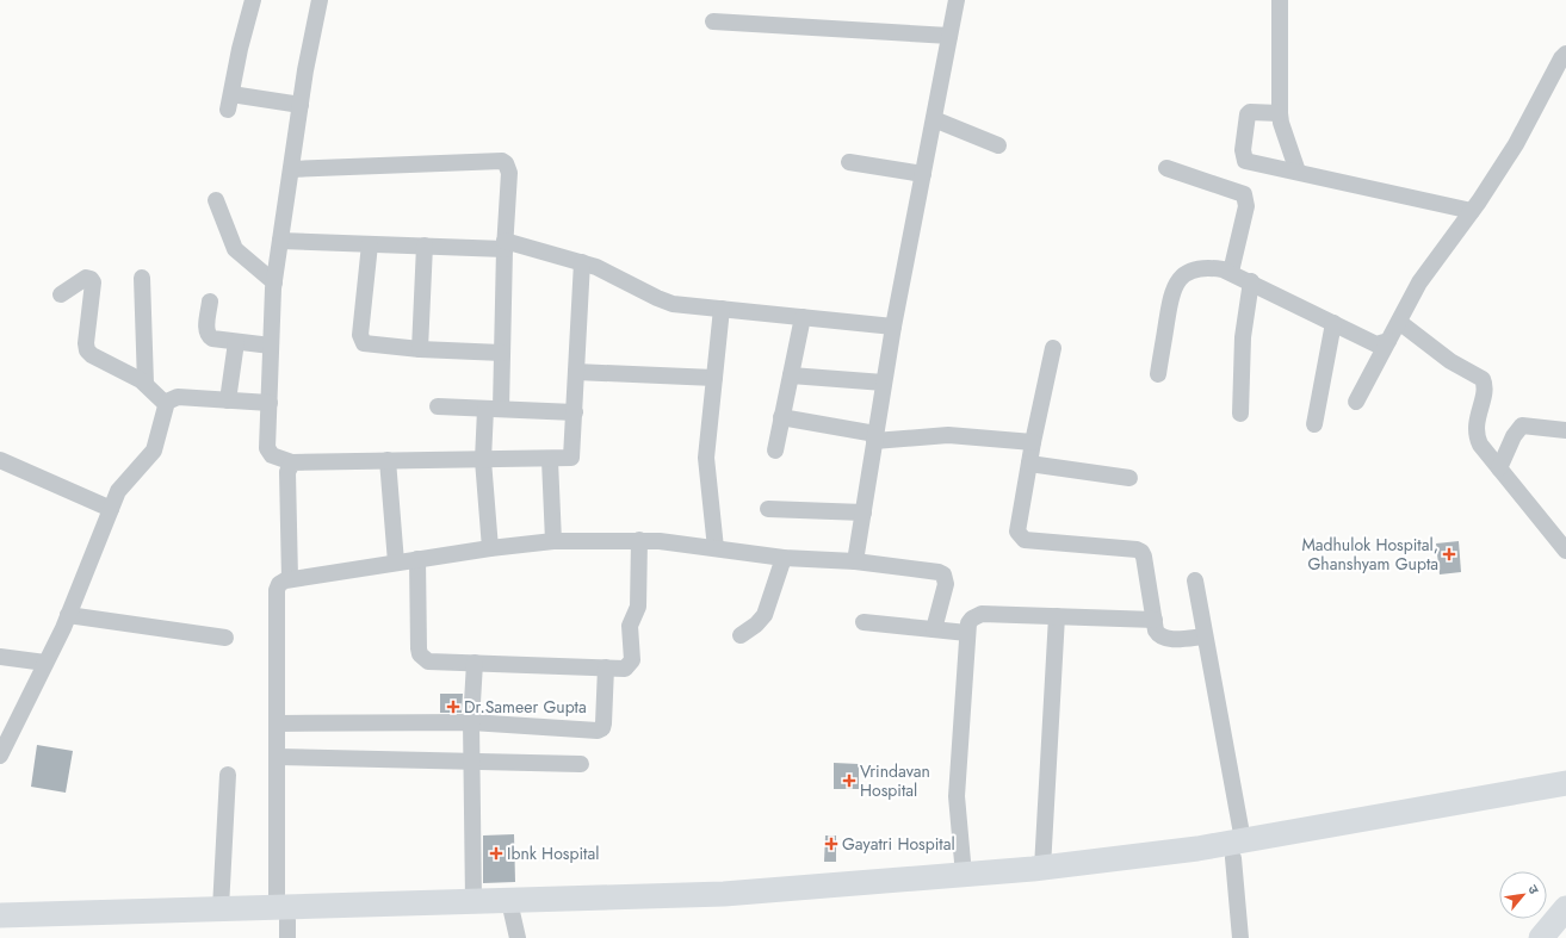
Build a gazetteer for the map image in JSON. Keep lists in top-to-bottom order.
{
  "places": {
    "health": [
      "Madhulok Hospital, Ghanshyam Gupta",
      "Dr.Sameer Gupta",
      "Vrindavan Hospital",
      "Gayatri Hospital",
      "Ibnk Hospital"
    ]
  },
  "north": "top right"
}
